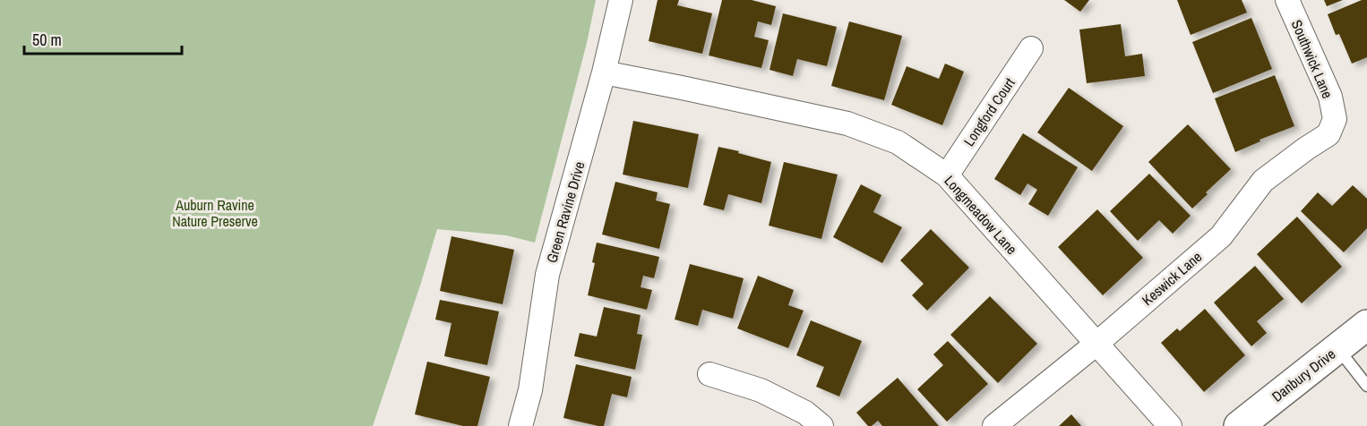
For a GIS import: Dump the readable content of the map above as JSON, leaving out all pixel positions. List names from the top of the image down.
{
  "streets": {
    "street": [
      "Southwick Lane",
      "Longford Court",
      "Green Ravine Drive",
      "Longmeadow Lane",
      "Keswick Lane",
      "Danbury Drive"
    ]
  },
  "crossings": [
    ["Southwick Lane", "Keswick Lane"],
    ["Longford Court", "Longmeadow Lane"],
    ["Green Ravine Drive", "Longmeadow Lane"],
    ["Longmeadow Lane", "Keswick Lane"]
  ],
  "parks": ["Auburn Ravine Nature Preserve"],
  "scale_bar": "50 m"
}
